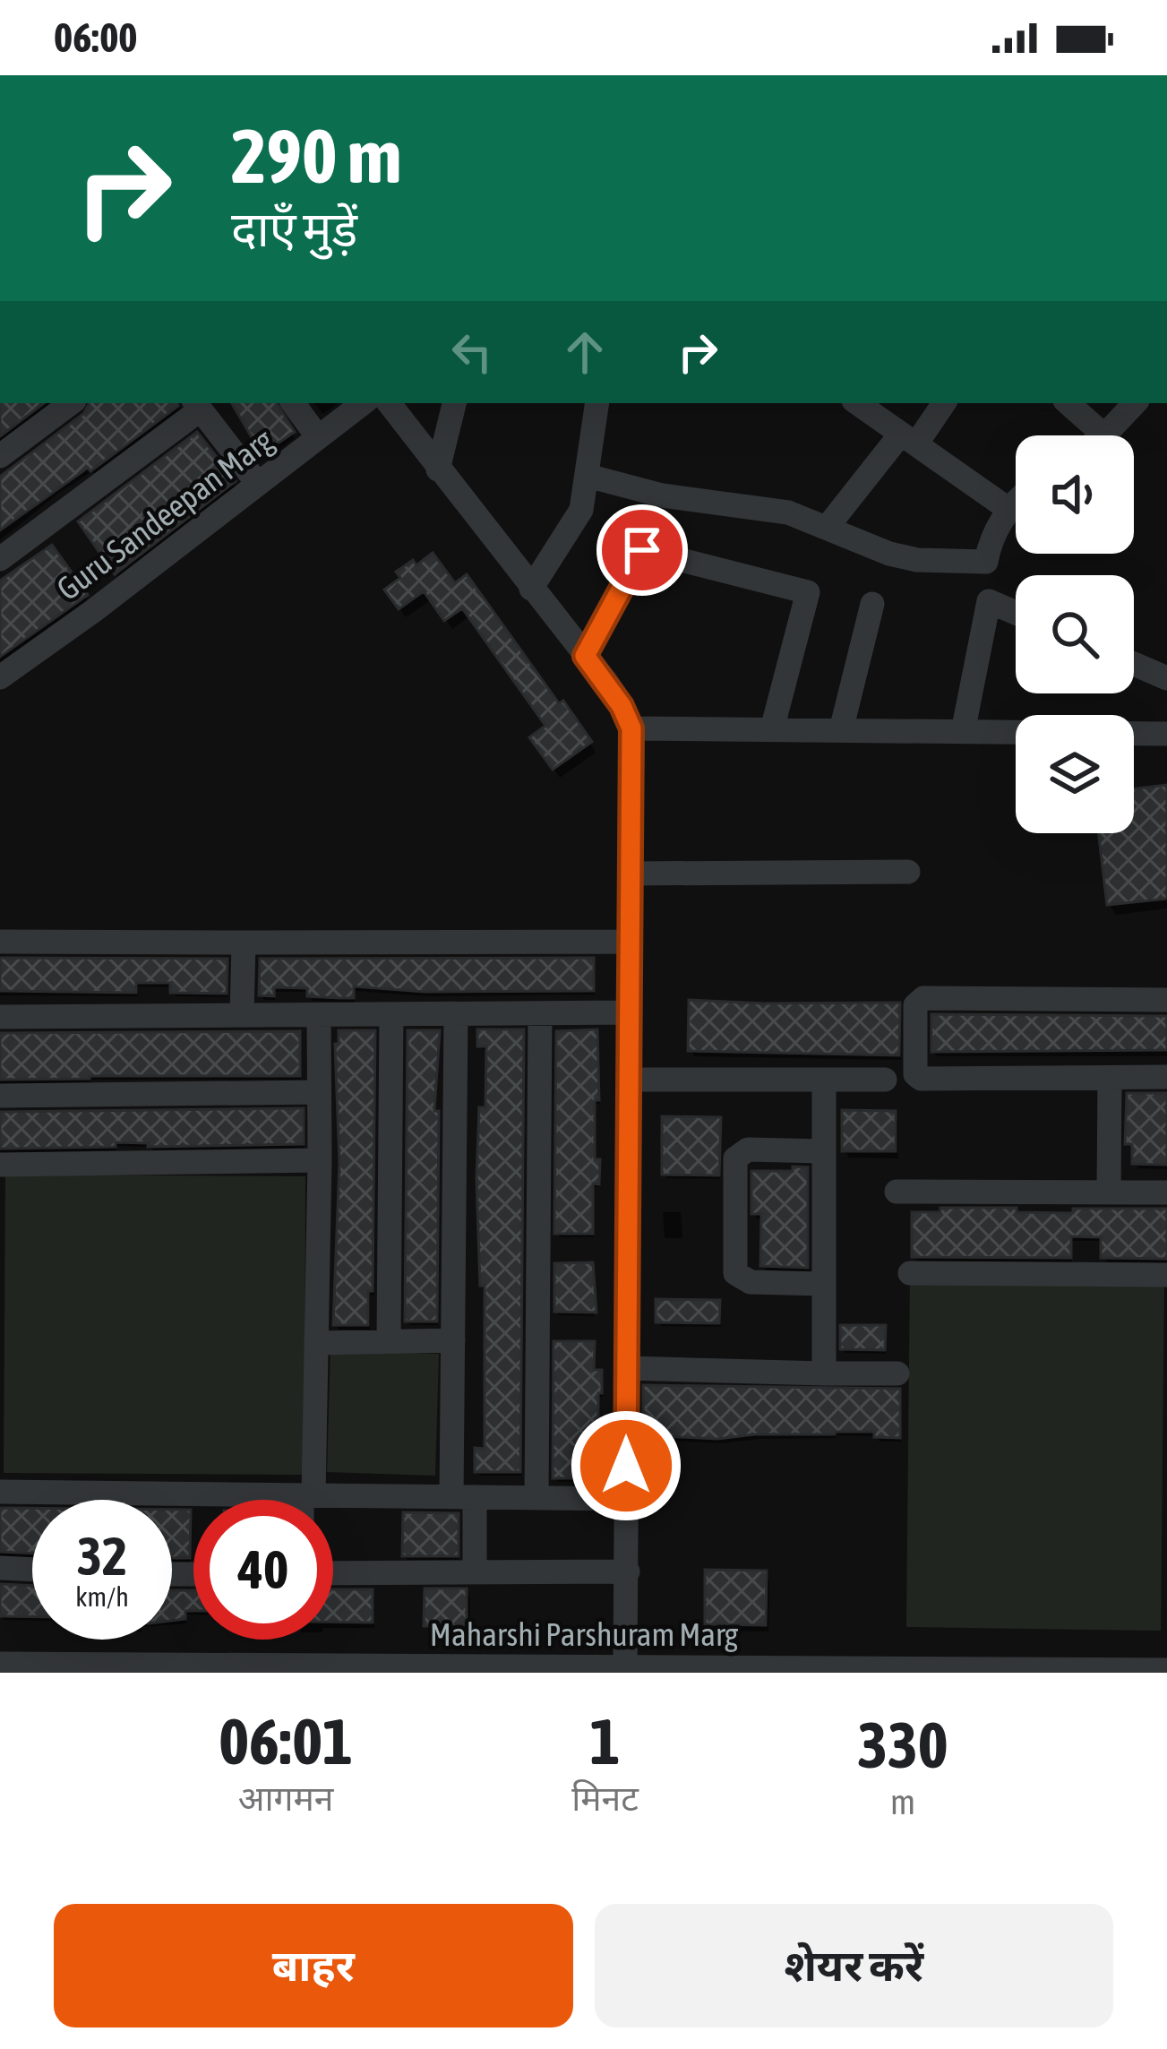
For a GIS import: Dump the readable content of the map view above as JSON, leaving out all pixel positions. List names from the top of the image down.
{
  "streets": {
    "street": ["Guru Sandeepan Marg", "Maharshi Parshuram Marg"]
  },
  "page": {
    "status": "06:00",
    "turn": ["290 m", "दाएँ मुड़ें"],
    "speed": "32 km/h",
    "limit": "40",
    "eta": [
      "06:01",
      "आगमन",
      "1",
      "मिनट",
      "330",
      "m"
    ],
    "buttons": ["बाहर", "शेयर करें"]
  }
}
